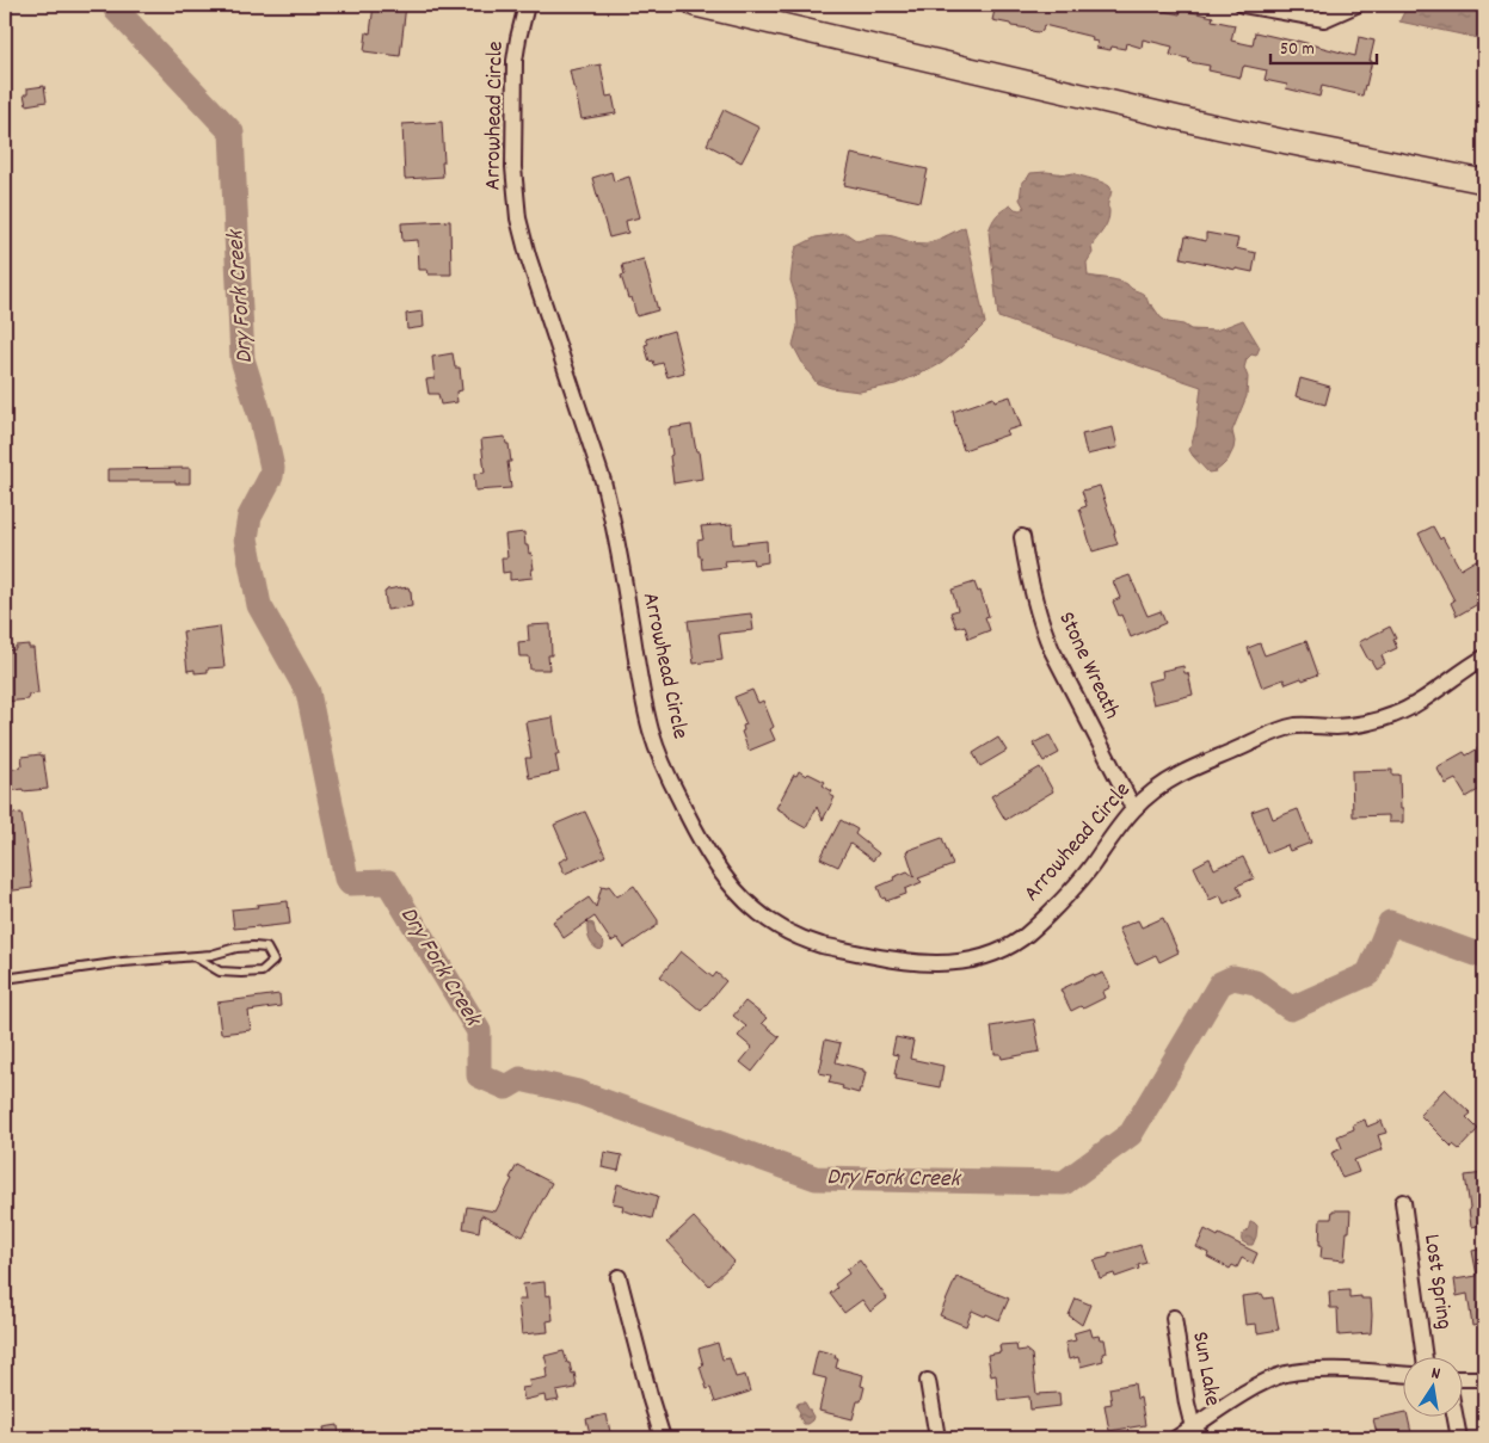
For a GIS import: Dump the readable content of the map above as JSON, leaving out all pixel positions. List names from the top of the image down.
{
  "streets": {
    "street": [
      "Arrowhead Circle",
      "Stone Wreath",
      "Lost Spring",
      "Sun Lake"
    ]
  },
  "crossings": [
    ["Arrowhead Circle", "Stone Wreath"]
  ],
  "water": ["Dry Fork Creek"],
  "scale_bar": "50 m",
  "north": "top"
}
